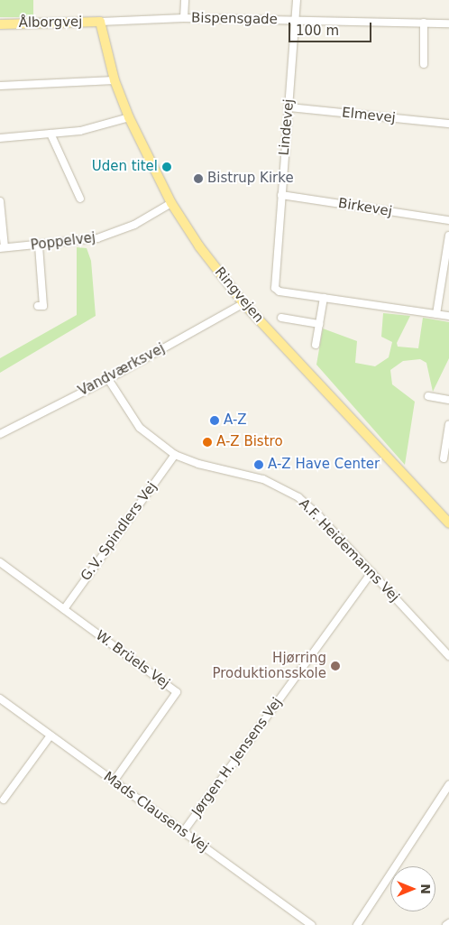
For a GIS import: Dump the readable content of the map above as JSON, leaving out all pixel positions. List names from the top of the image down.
{
  "streets": {
    "main road": ["Ålborgvej", "Ringvejen"],
    "street": [
      "Bispensgade",
      "Elmevej",
      "Lindevej",
      "Birkevej",
      "Poppelvej",
      "Vandværksvej",
      "G.V. Spindlers Vej",
      "A.F. Heidemanns Vej",
      "W. Brüels Vej",
      "Jørgen H. Jensens Vej",
      "Mads Clausens Vej"
    ]
  },
  "crossings": [
    ["Bispensgade", "Ålborgvej"],
    ["Bispensgade", "Lindevej"],
    ["Bispensgade", "Ringvejen"],
    ["Ålborgvej", "Ringvejen"],
    ["Elmevej", "Lindevej"],
    ["Lindevej", "Birkevej"],
    ["Poppelvej", "Ringvejen"],
    ["Ringvejen", "Vandværksvej"],
    ["Vandværksvej", "A.F. Heidemanns Vej"],
    ["G.V. Spindlers Vej", "A.F. Heidemanns Vej"],
    ["G.V. Spindlers Vej", "W. Brüels Vej"],
    ["A.F. Heidemanns Vej", "Jørgen H. Jensens Vej"],
    ["W. Brüels Vej", "Mads Clausens Vej"],
    ["Jørgen H. Jensens Vej", "Mads Clausens Vej"]
  ],
  "places": [
    "Uden titel",
    "Bistrup Kirke",
    "A-Z",
    "A-Z Bistro",
    "A-Z Have Center",
    "Hjørring Produktionsskole"
  ],
  "scale_bar": "100 m",
  "north": "right"
}
